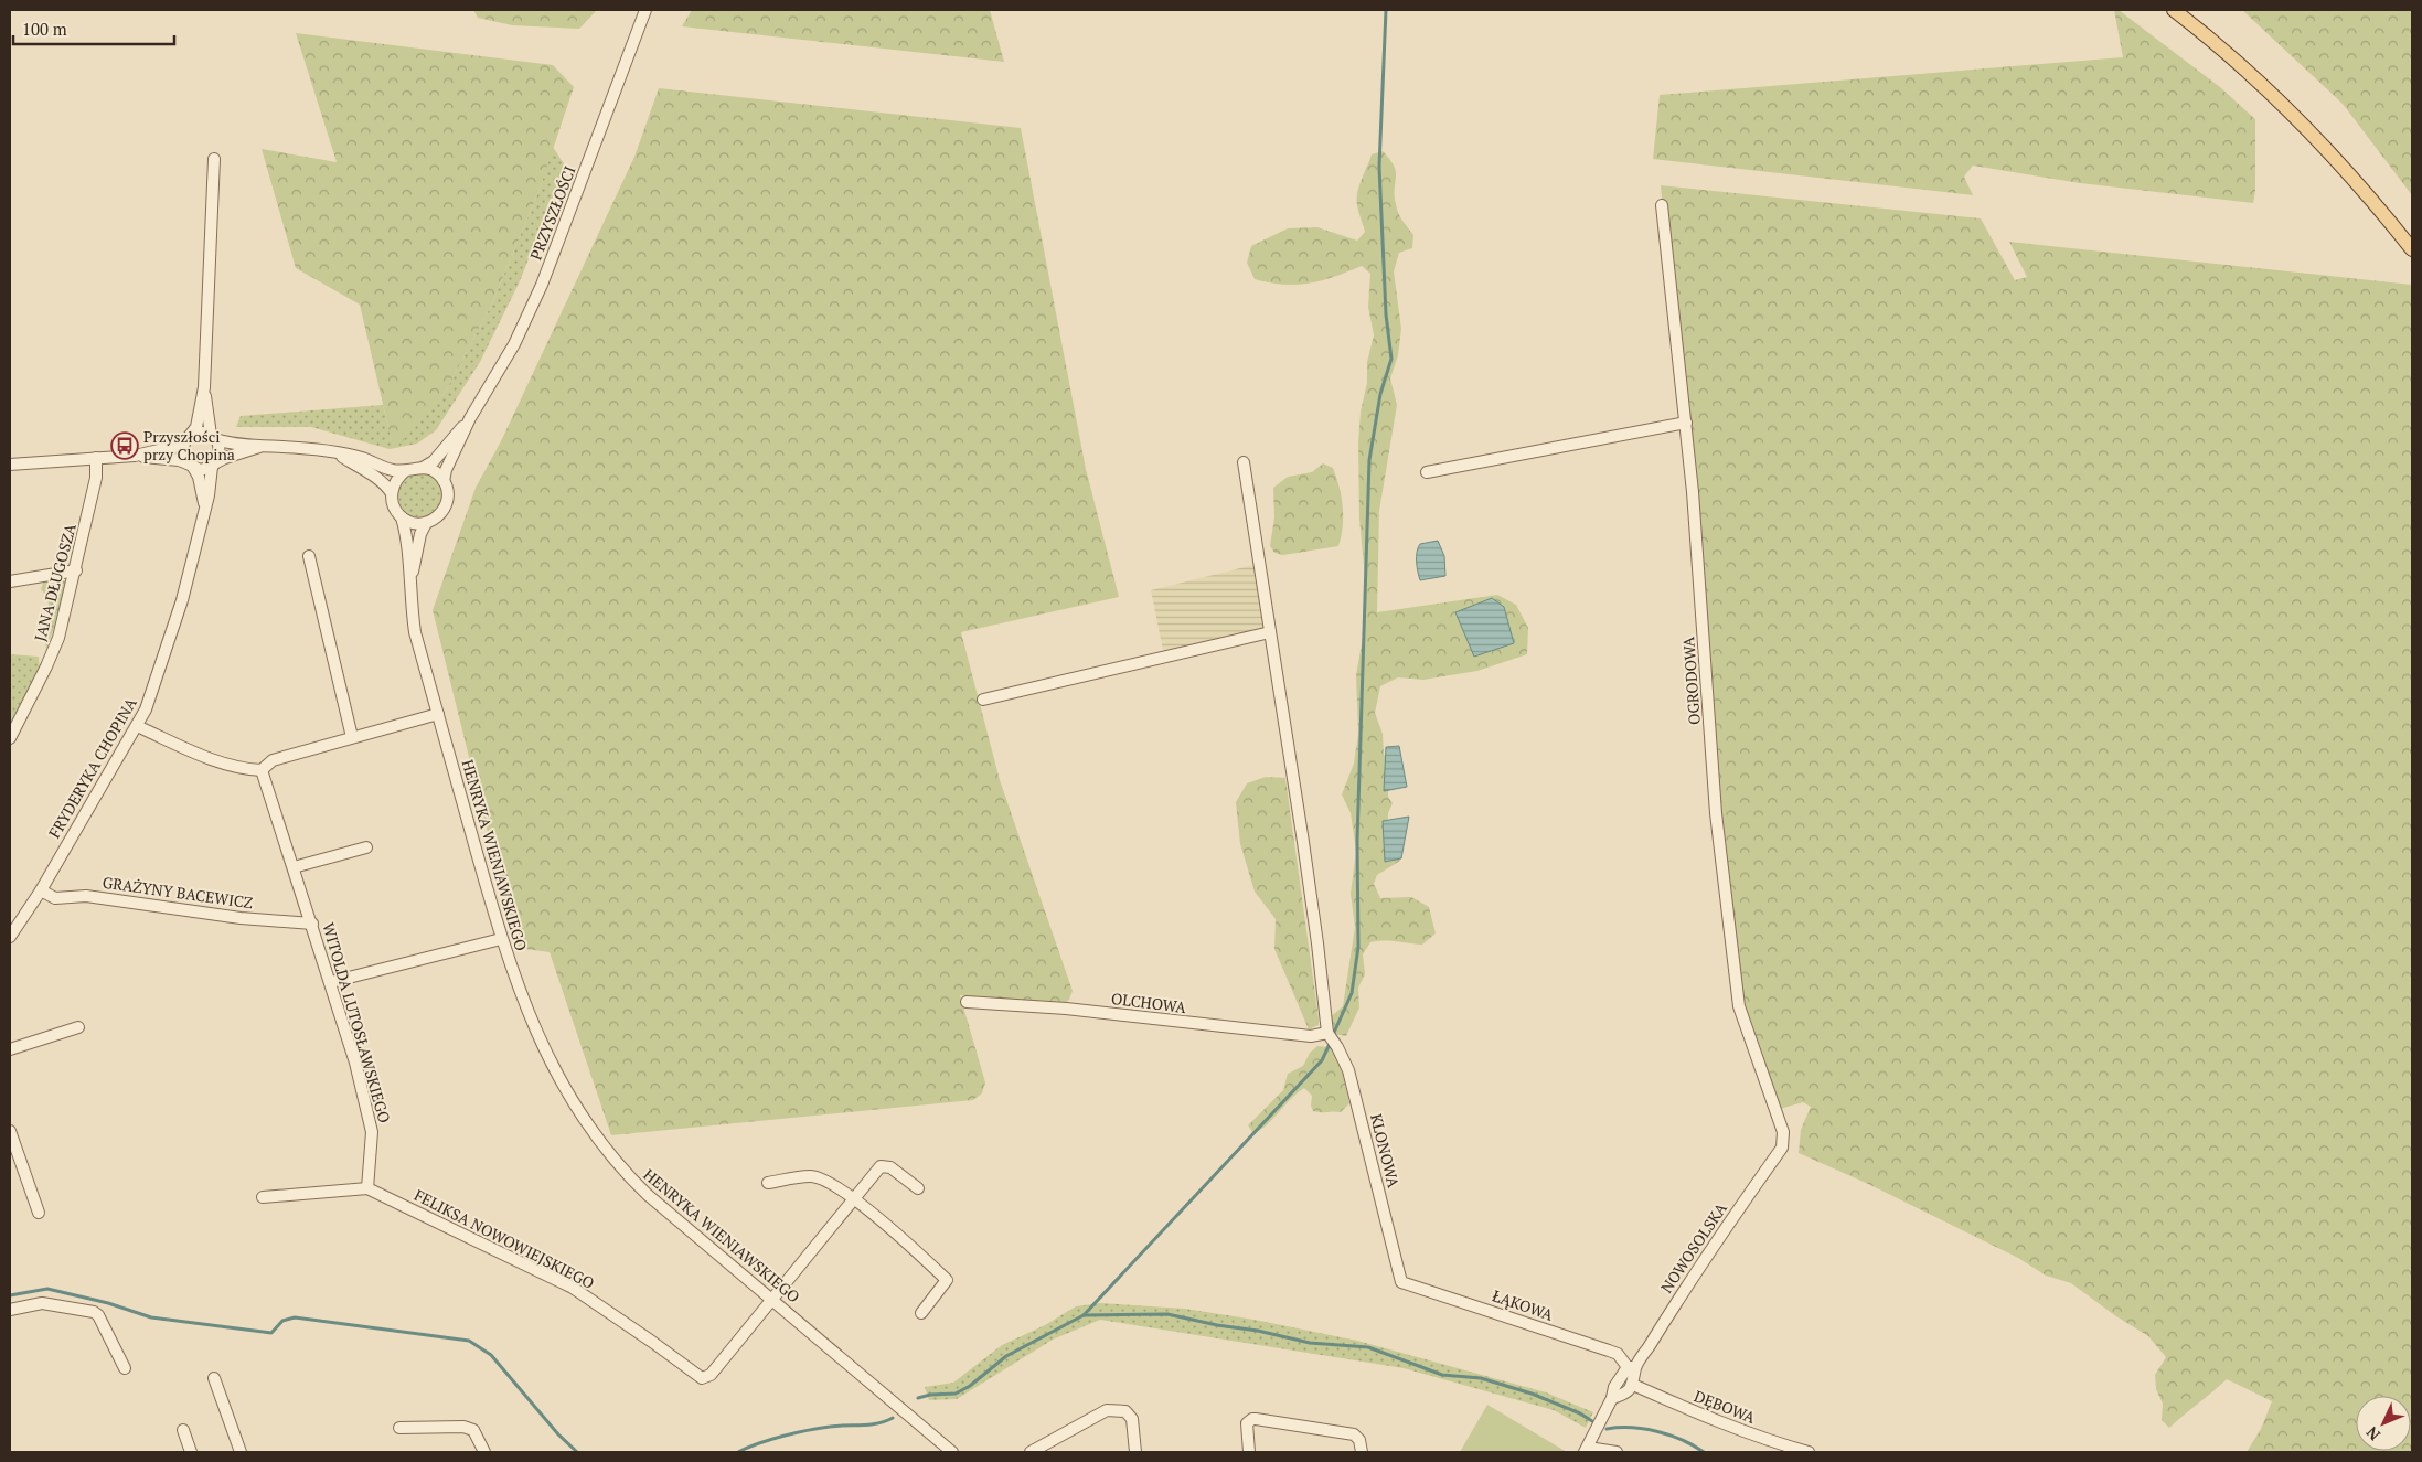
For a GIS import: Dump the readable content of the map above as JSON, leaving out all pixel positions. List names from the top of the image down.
{
  "streets": {
    "street": [
      "PRZYSZŁOŚCI",
      "JANA DŁUGOSZA",
      "OGRODOWA",
      "FRYDERYKA CHOPINA",
      "HENRYKA WIENIAWSKIEGO",
      "GRAŻYNY BACEWICZ",
      "OLCHOWA",
      "WITOLDA LUTOSŁAWSKIEGO",
      "KLONOWA",
      "FELIKSA NOWOWIEJSKIEGO",
      "NOWOSOLSKA",
      "ŁĄKOWA",
      "DĘBOWA"
    ]
  },
  "crossings": [
    ["PRZYSZŁOŚCI", "HENRYKA WIENIAWSKIEGO"],
    ["OGRODOWA", "NOWOSOLSKA"],
    ["FRYDERYKA CHOPINA", "GRAŻYNY BACEWICZ"],
    ["HENRYKA WIENIAWSKIEGO", "FELIKSA NOWOWIEJSKIEGO"],
    ["GRAŻYNY BACEWICZ", "WITOLDA LUTOSŁAWSKIEGO"],
    ["OLCHOWA", "KLONOWA"],
    ["WITOLDA LUTOSŁAWSKIEGO", "FELIKSA NOWOWIEJSKIEGO"],
    ["KLONOWA", "ŁĄKOWA"],
    ["NOWOSOLSKA", "ŁĄKOWA"],
    ["NOWOSOLSKA", "DĘBOWA"]
  ],
  "places": {
    "bus stop": ["Przyszłości przy Chopina"]
  },
  "scale_bar": "100 m",
  "north": "bottom left"
}
